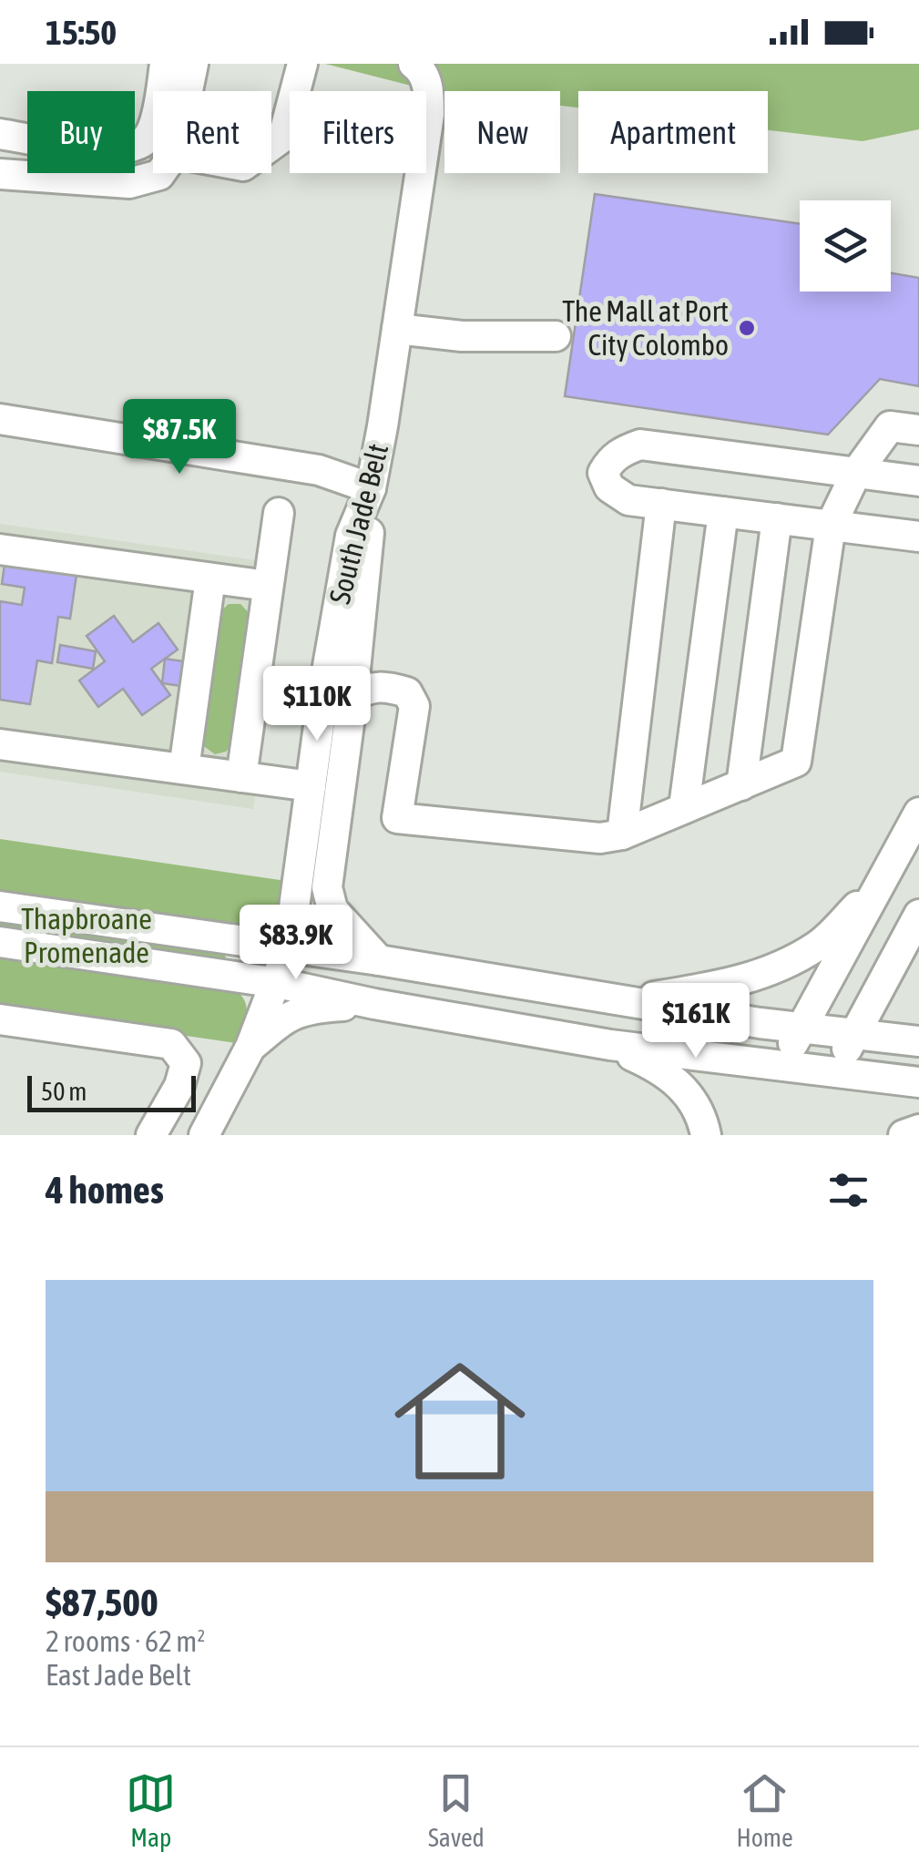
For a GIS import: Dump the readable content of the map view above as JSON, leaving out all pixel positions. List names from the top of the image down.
{
  "streets": {
    "street": ["South Jade Belt"]
  },
  "parks": ["Thapbroane Promenade"],
  "places": ["The Mall at Port City Colombo"],
  "scale_bar": "50 m",
  "page": {
    "status": "15:50",
    "chip": [
      "Buy",
      "Rent",
      "Filters",
      "New",
      "Apartment"
    ],
    "price": [
      "$87.5K",
      "$110K",
      "$83.9K",
      "$161K"
    ],
    "scale": "50 m",
    "heading": "4 homes",
    "list": [
      {
        "name": "$87,500",
        "note": "2 rooms · 62 m² · East Jade Belt"
      }
    ],
    "tabs": ["Map", "Saved", "Home"]
  }
}
